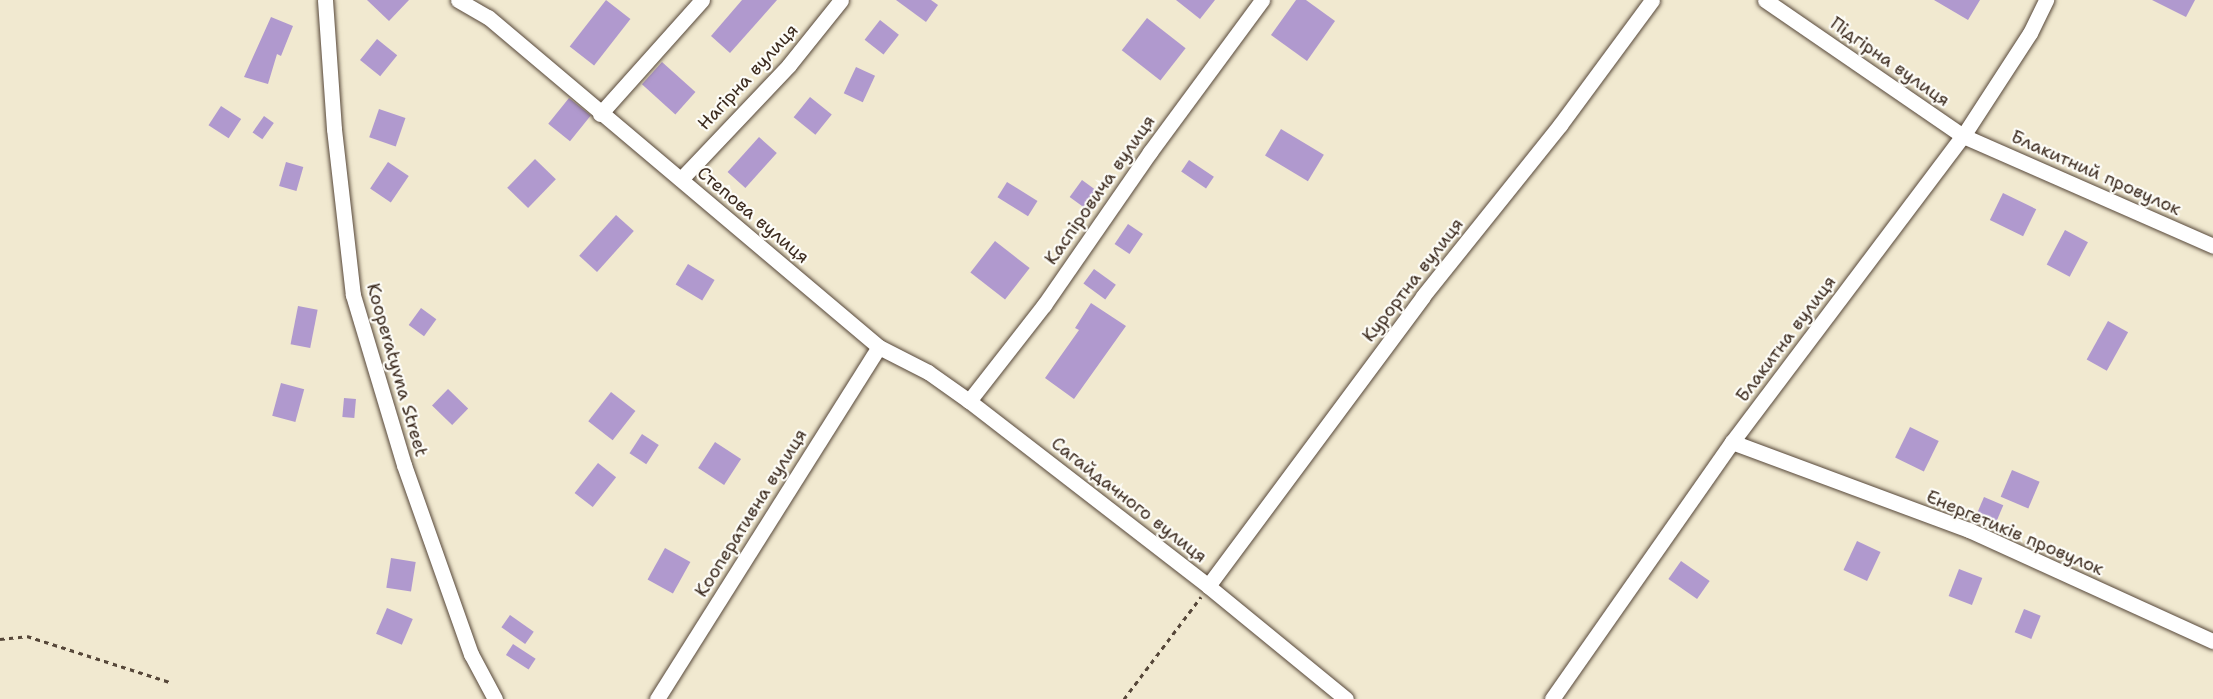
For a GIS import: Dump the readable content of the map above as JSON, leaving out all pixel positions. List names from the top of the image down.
{
  "streets": {
    "street": [
      "Підгірна вулиця",
      "Нагірна вулиця",
      "Блакитний провулок",
      "Каспіровича вулиця",
      "Степова вулиця",
      "Курортна вулиця",
      "Блакитна вулиця",
      "Kooperatyvna Street",
      "Сагайдачного вулиця",
      "Кооперативна вулиця",
      "Енергетиків провулок"
    ]
  },
  "crossings": [
    ["Підгірна вулиця", "Блакитний провулок"],
    ["Підгірна вулиця", "Блакитна вулиця"],
    ["Нагірна вулиця", "Степова вулиця"],
    ["Блакитний провулок", "Блакитна вулиця"],
    ["Каспіровича вулиця", "Сагайдачного вулиця"],
    ["Степова вулиця", "Сагайдачного вулиця"],
    ["Степова вулиця", "Кооперативна вулиця"],
    ["Курортна вулиця", "Сагайдачного вулиця"],
    ["Блакитна вулиця", "Енергетиків провулок"],
    ["Сагайдачного вулиця", "Кооперативна вулиця"]
  ]
}
